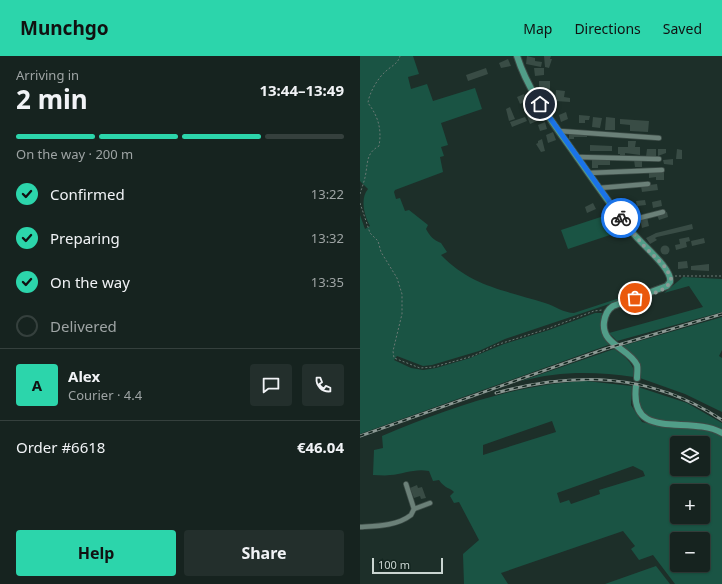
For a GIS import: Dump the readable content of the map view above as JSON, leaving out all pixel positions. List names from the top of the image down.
{
  "scale_bar": "100 m",
  "page": {
    "header": "Munchgo",
    "nav": ["Map", "Directions", "Saved"],
    "heading": ["2 min", "Arriving in", "13:44–13:49"],
    "panel": [
      "Alex",
      "Courier · 4.4",
      "Order #6618",
      "€46.04"
    ],
    "bar": "On the way · 200 m",
    "list": [
      ["Confirmed", "13:22"],
      ["Preparing", "13:32"],
      ["On the way", "13:35"],
      "Delivered"
    ],
    "round": "A",
    "map_buttons": ["+", "−"],
    "buttons": ["Help", "Share"],
    "scale": "100 m"
  }
}
